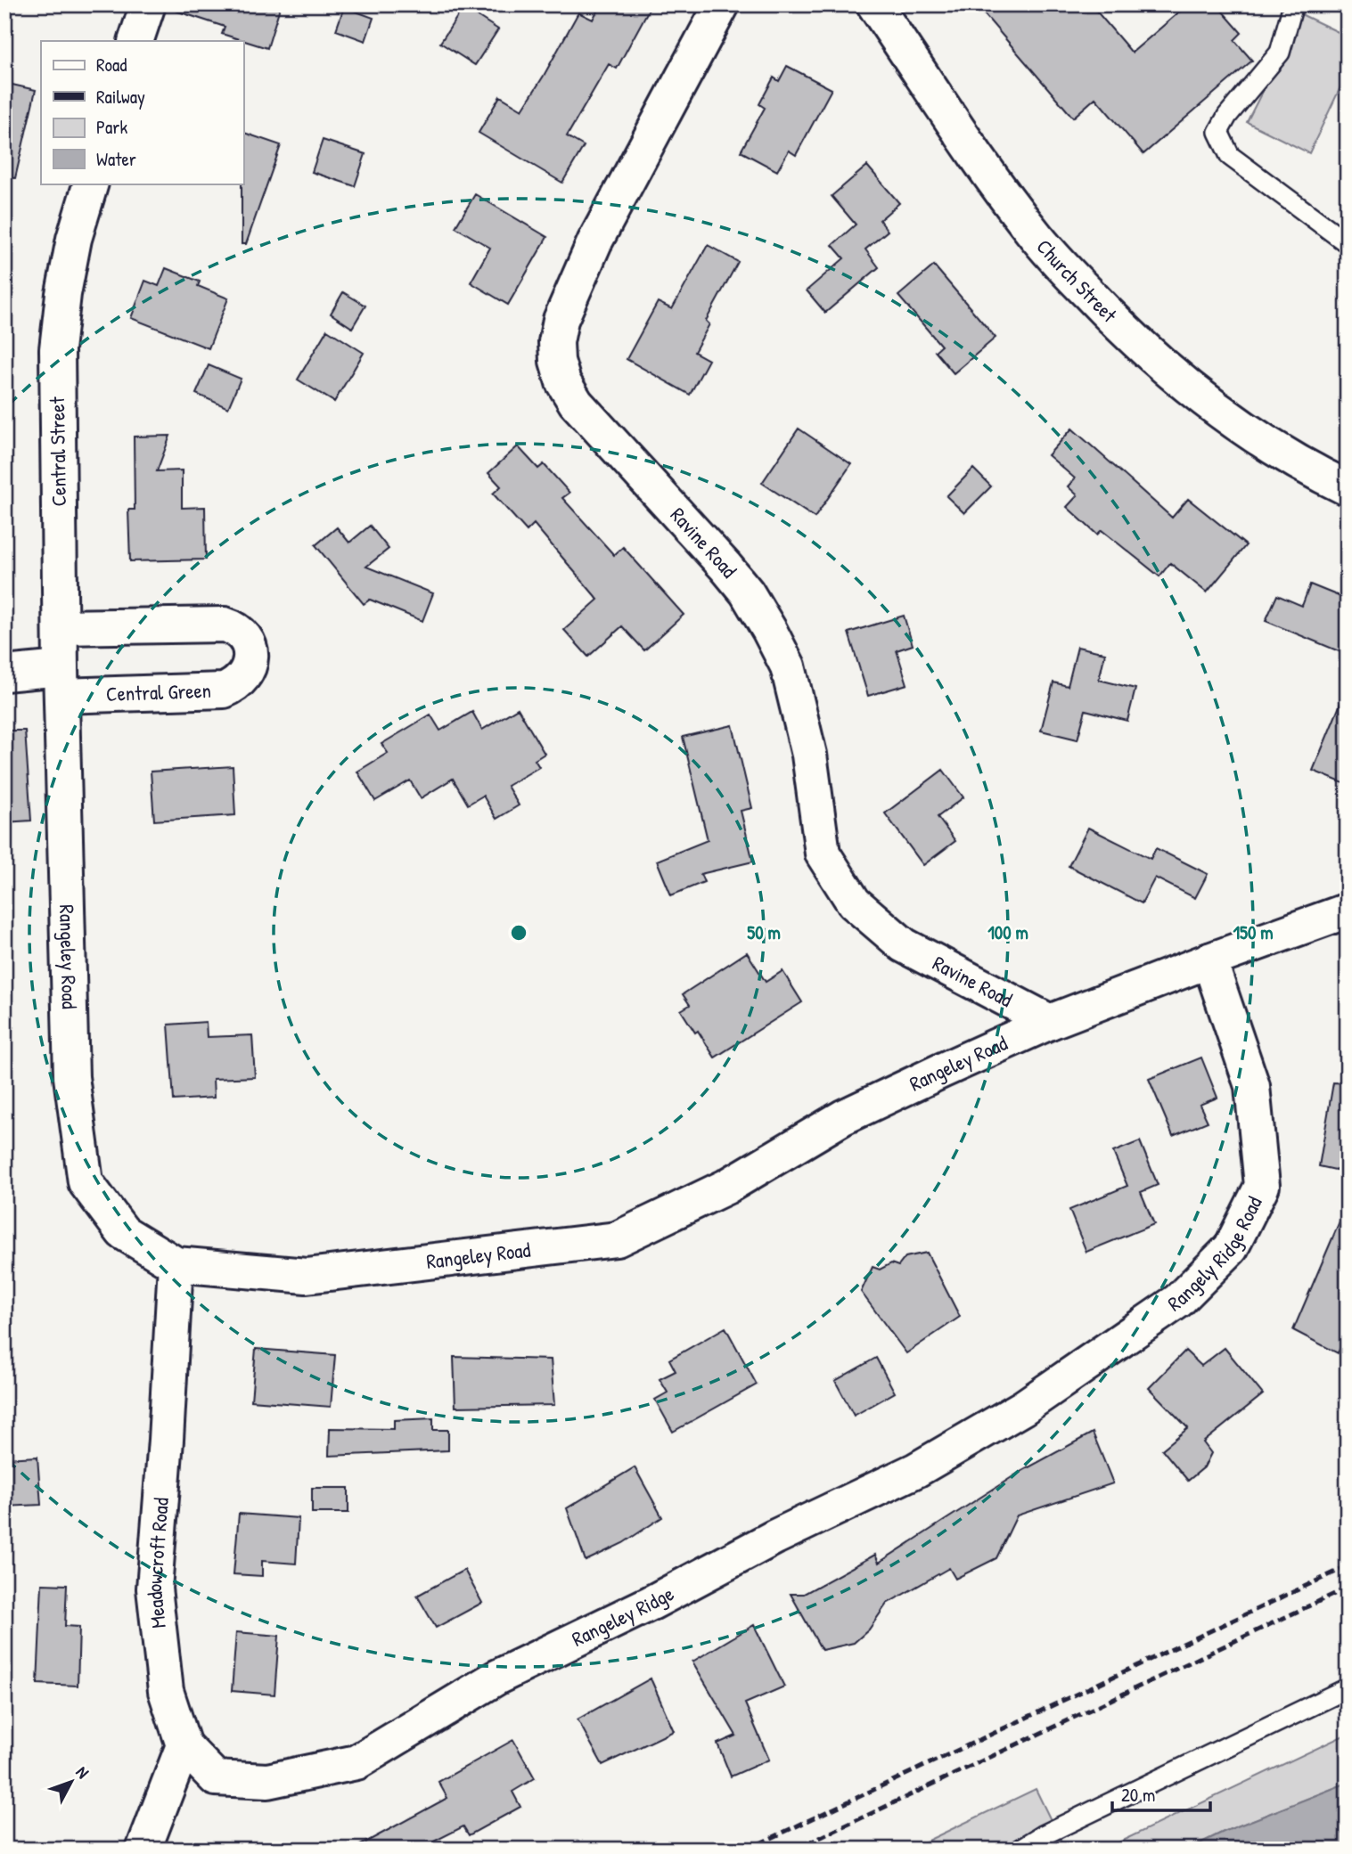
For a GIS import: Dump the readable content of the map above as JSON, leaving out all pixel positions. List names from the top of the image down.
{
  "streets": {
    "street": [
      "Church Street",
      "Central Street",
      "Ravine Road",
      "Central Green",
      "Rangeley Road",
      "Rangely Ridge Road",
      "Meadowcroft Road",
      "Rangeley Ridge"
    ]
  },
  "crossings": [
    ["Central Street", "Central Green"],
    ["Central Street", "Rangeley Road"],
    ["Ravine Road", "Rangeley Road"],
    ["Central Green", "Rangeley Road"],
    ["Rangeley Road", "Rangely Ridge Road"],
    ["Rangeley Road", "Meadowcroft Road"],
    ["Rangely Ridge Road", "Rangeley Ridge"],
    ["Meadowcroft Road", "Rangeley Ridge"]
  ],
  "legend": [
    "Road",
    "Railway",
    "Park",
    "Water"
  ],
  "scale_bar": "20 m",
  "north": "top right",
  "rings": ["50 m", "100 m", "150 m"]
}
